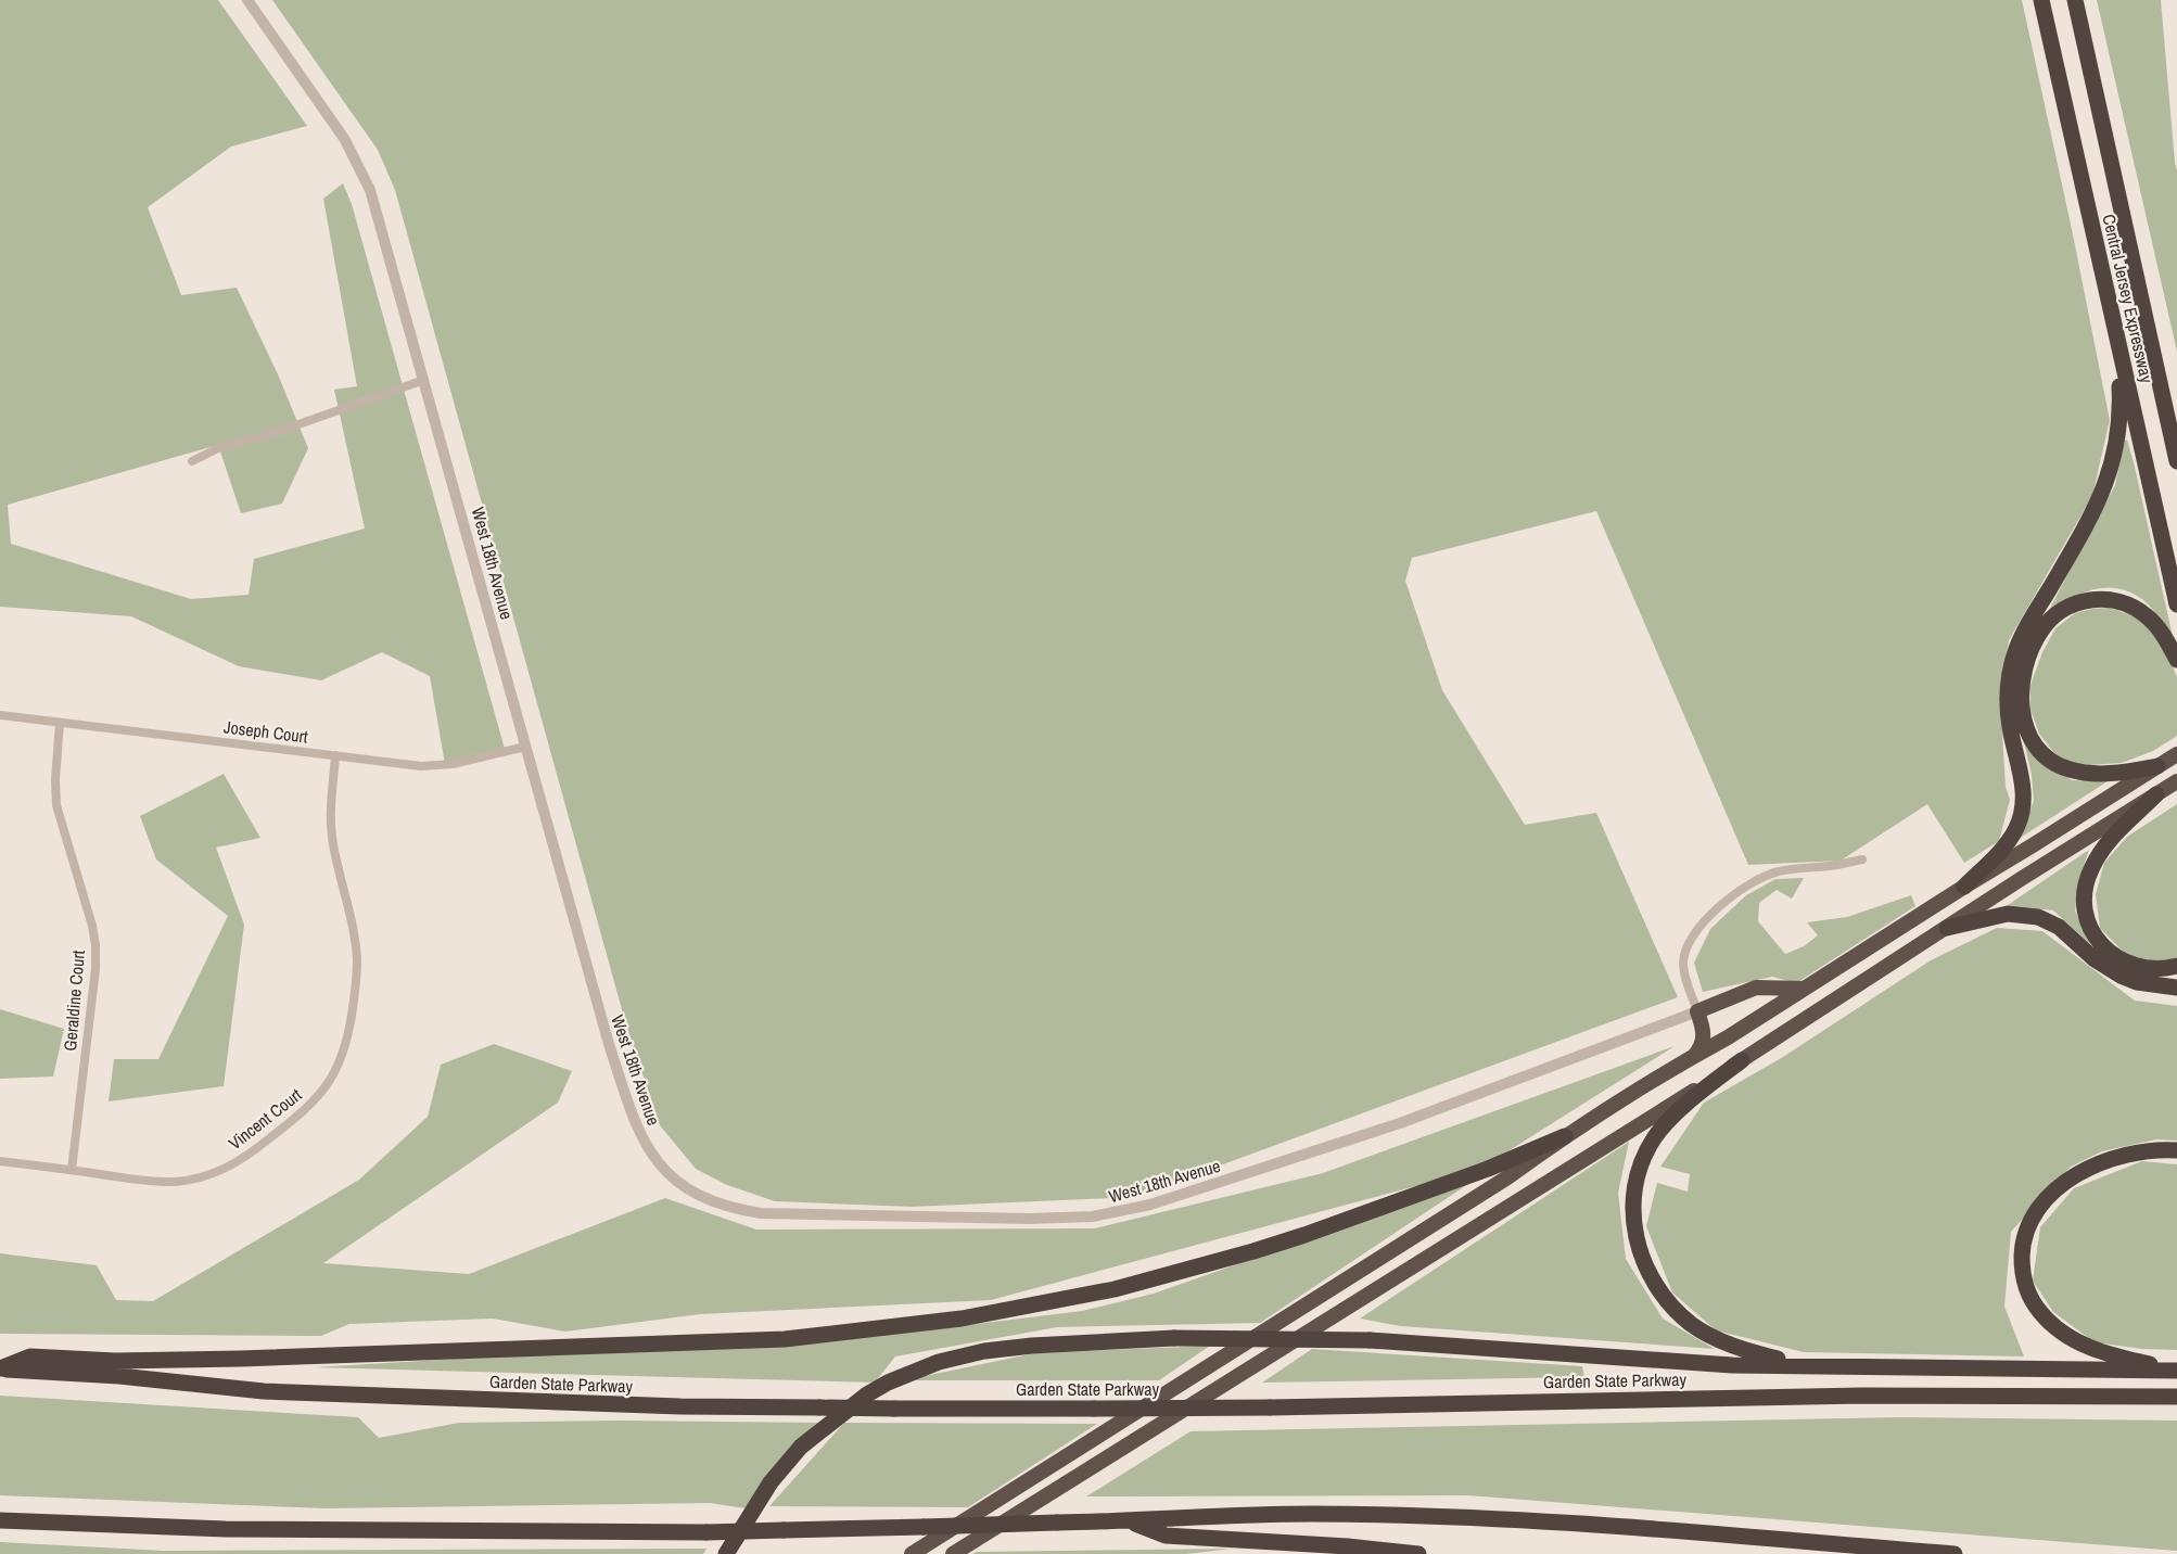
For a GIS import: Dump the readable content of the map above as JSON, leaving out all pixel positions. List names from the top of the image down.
{
  "streets": {
    "highway": ["Central Jersey Expressway", "Garden State Parkway"],
    "street": [
      "West 18th Avenue",
      "Joseph Court",
      "Geraldine Court",
      "Vincent Court"
    ]
  },
  "crossings": [
    ["West 18th Avenue", "Joseph Court"],
    ["Joseph Court", "Geraldine Court"],
    ["Joseph Court", "Vincent Court"],
    ["Geraldine Court", "Vincent Court"]
  ]
}
